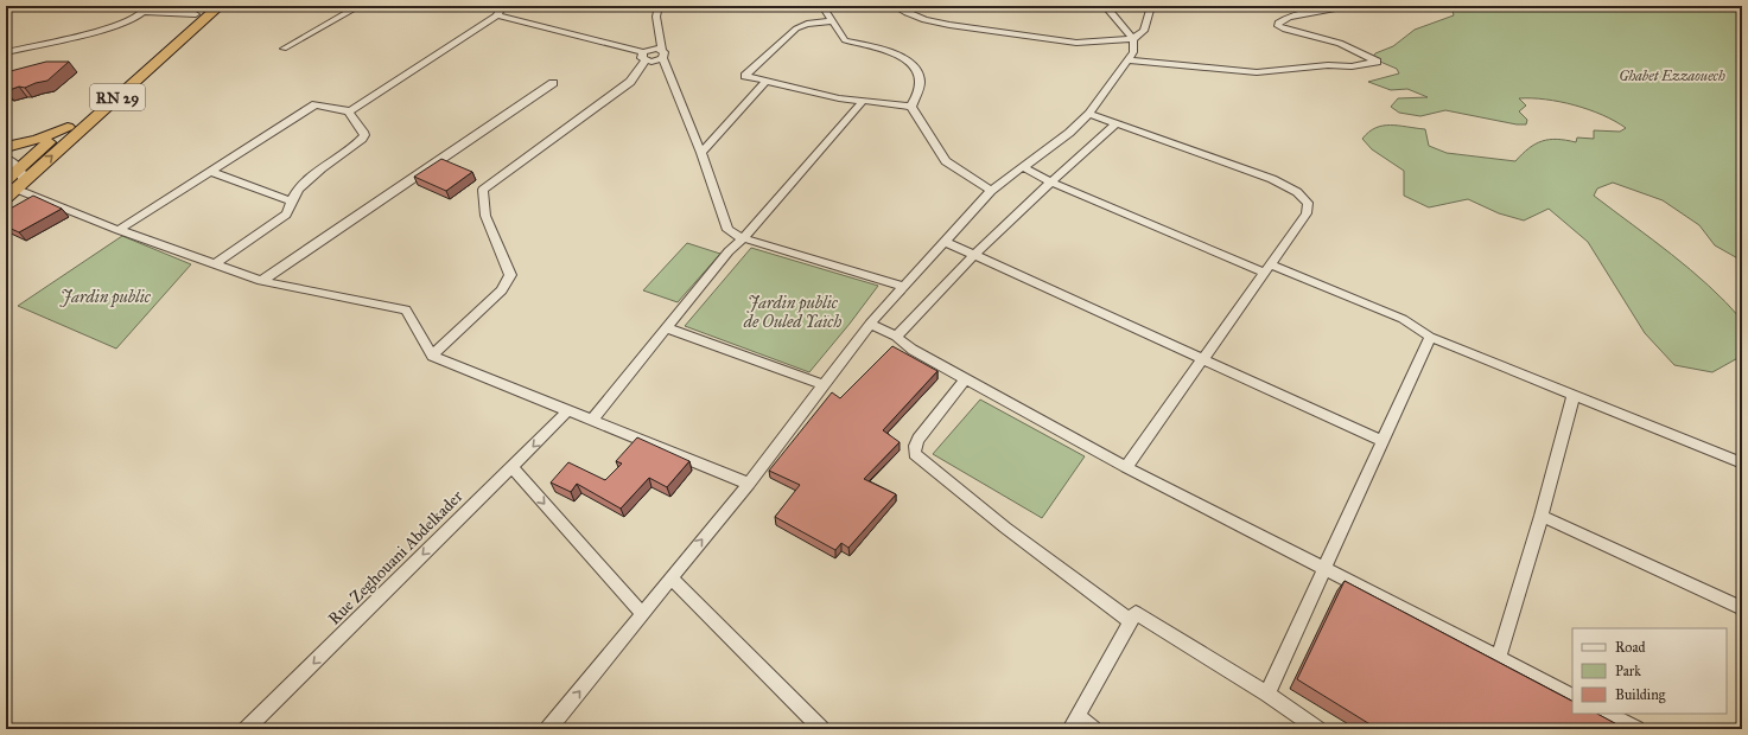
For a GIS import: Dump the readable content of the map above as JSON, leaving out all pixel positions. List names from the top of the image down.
{
  "streets": {
    "highway": ["RN 29"],
    "street": ["Rue Zeghouani Abdelkader"]
  },
  "one_way": ["Rue Zeghouani Abdelkader"],
  "parks": ["Ghabet Ezzaouech", "Jardin public", "Jardin public de Ouled Yaïch"],
  "legend": ["Road", "Park", "Building"]
}
